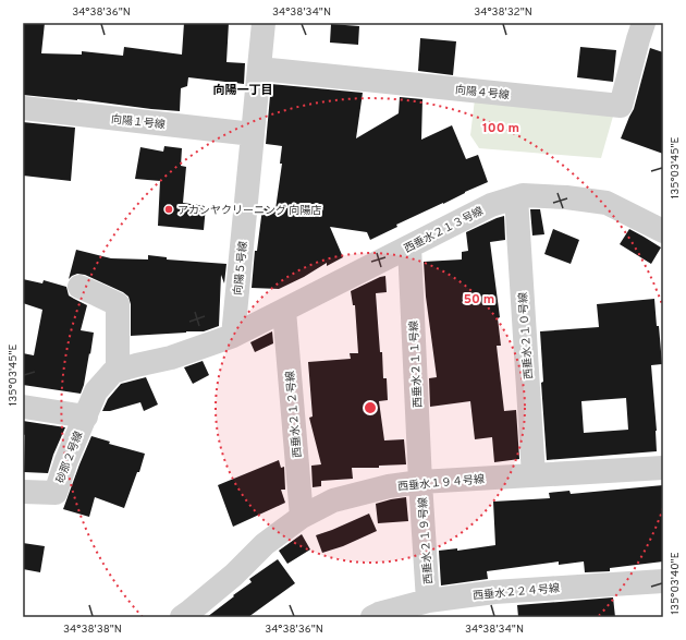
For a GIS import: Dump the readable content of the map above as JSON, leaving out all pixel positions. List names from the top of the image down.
{
  "streets": {
    "street": [
      "向陽４号線",
      "向陽１号線",
      "西垂水２１３号線",
      "向陽５号線",
      "西垂水２１０号線",
      "西垂水２１１号線",
      "西垂水２１２号線",
      "砂那２号線",
      "西垂水１９４号線",
      "西垂水２１９号線",
      "西垂水２２４号線"
    ]
  },
  "crossings": [
    ["向陽４号線", "向陽５号線"],
    ["向陽１号線", "向陽５号線"],
    ["西垂水２１３号線", "向陽５号線"],
    ["西垂水２１３号線", "西垂水２１０号線"],
    ["西垂水２１３号線", "西垂水２１１号線"],
    ["西垂水２１３号線", "西垂水２１２号線"],
    ["西垂水２１０号線", "西垂水１９４号線"],
    ["西垂水２１１号線", "西垂水１９４号線"],
    ["西垂水２１１号線", "西垂水２１９号線"],
    ["西垂水２１２号線", "西垂水１９４号線"],
    ["西垂水１９４号線", "西垂水２１９号線"],
    ["西垂水２１９号線", "西垂水２２４号線"]
  ],
  "districts": ["向陽一丁目"],
  "places": ["アカシヤクリーニング 向陽店"],
  "coordinates": [
    "34°38'36\"N",
    "34°38'34\"N",
    "34°38'32\"N",
    "135°03'45\"E",
    "135°03'40\"E",
    "34°38'38\"N"
  ],
  "rings": ["100 m", "50 m"]
}
